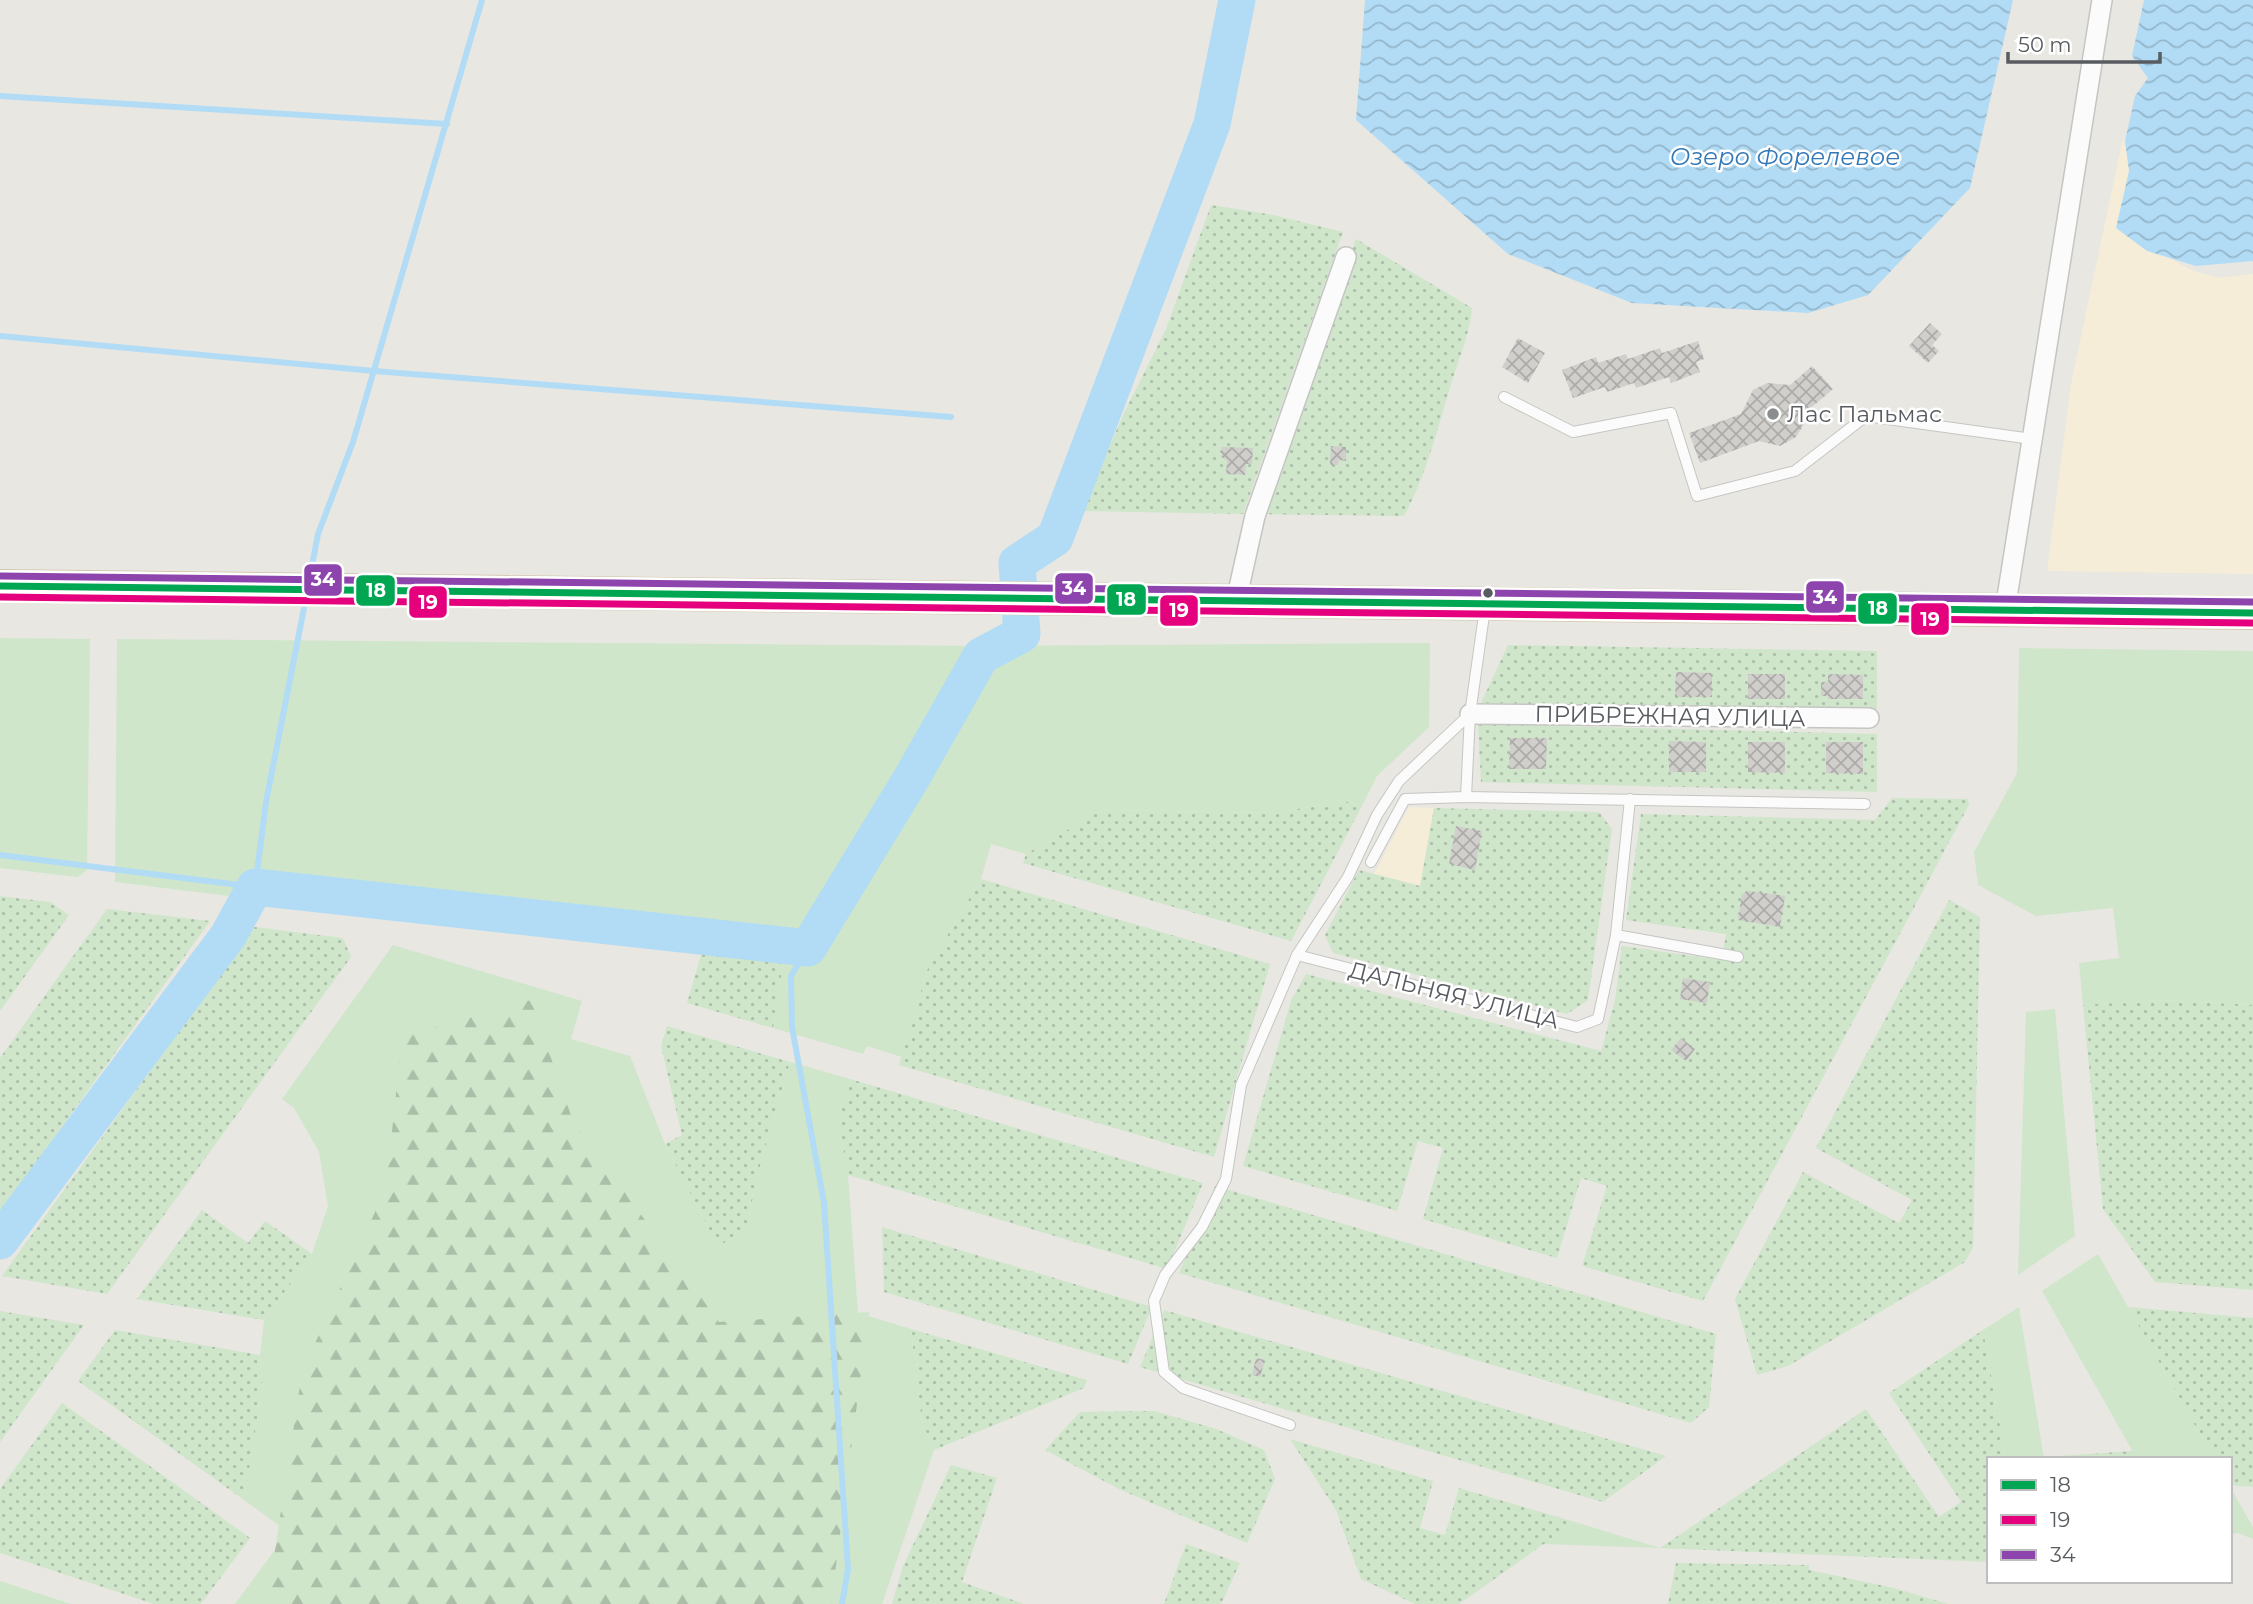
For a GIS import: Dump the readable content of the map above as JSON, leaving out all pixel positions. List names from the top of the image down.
{
  "streets": {
    "street": ["ПРИБРЕЖНАЯ УЛИЦА"],
    "lane": ["ДАЛЬНЯЯ УЛИЦА"]
  },
  "water": ["Озеро Форелевое"],
  "places": ["Лас Пальмас"],
  "lines": ["transit line 34", "transit line 18", "transit line 19"],
  "legend": ["18", "19", "34"],
  "scale_bar": "50 m"
}
